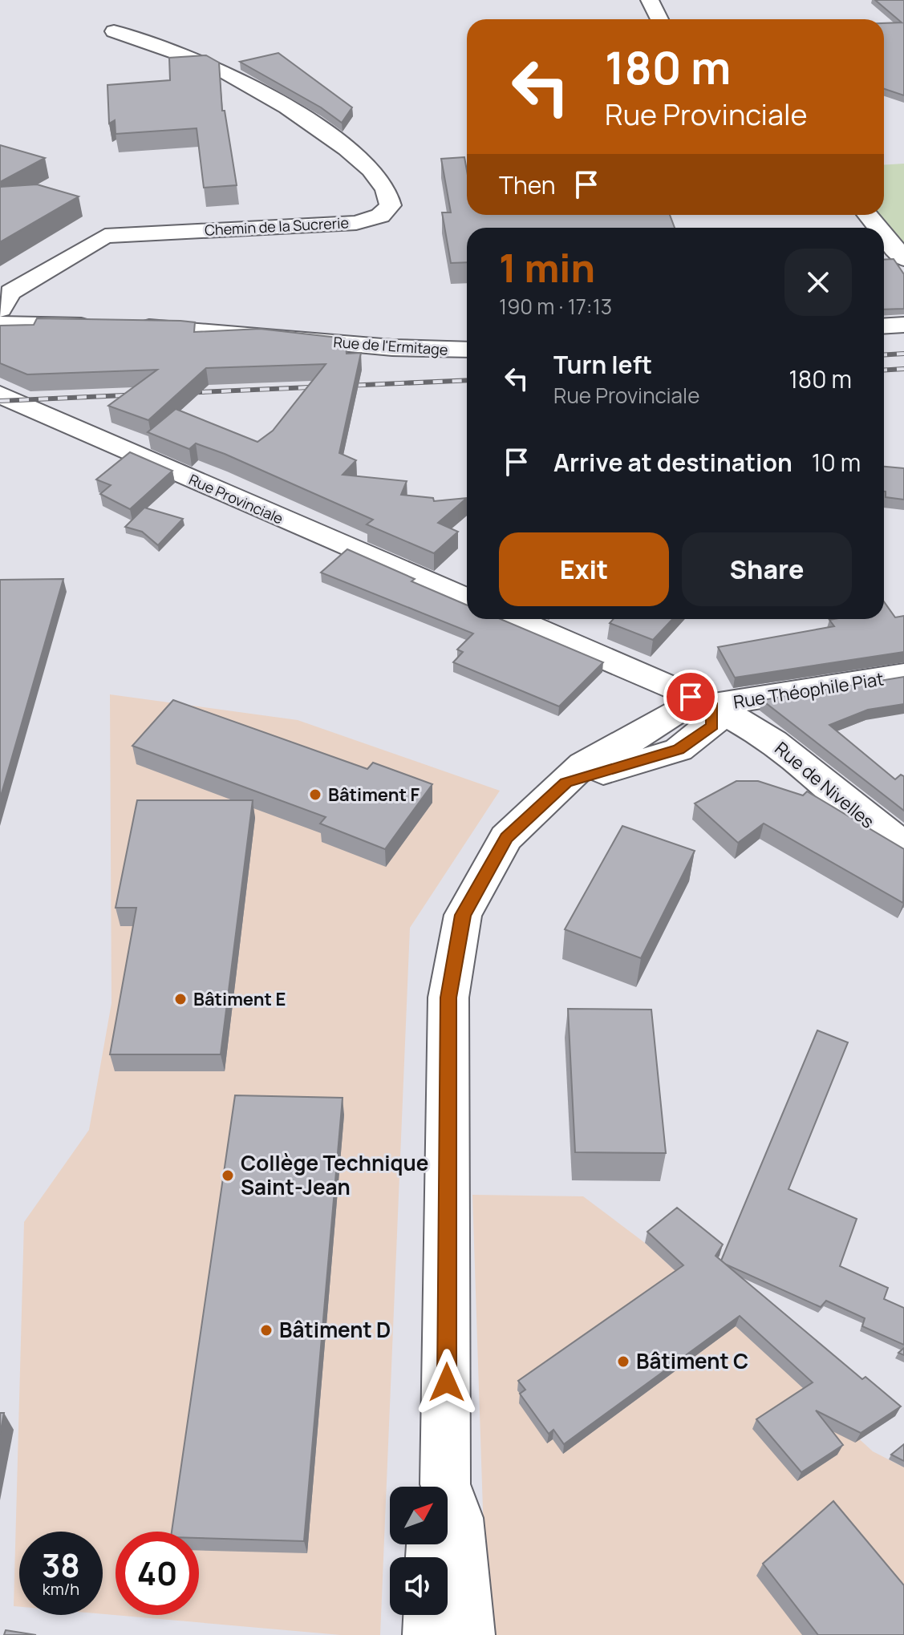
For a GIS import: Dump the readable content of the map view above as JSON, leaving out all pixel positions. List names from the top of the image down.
{
  "streets": {
    "street": [
      "Chemin de la Sucrerie",
      "Rue de l'Ermitage",
      "Rue Provinciale",
      "Rue Théophile Piat",
      "Rue de Nivelles"
    ]
  },
  "crossings": [
    ["Rue Théophile Piat", "Rue de Nivelles"]
  ],
  "places": [
    "Bâtiment F",
    "Bâtiment E",
    "Collège Technique Saint-Jean",
    "Bâtiment D",
    "Bâtiment C"
  ],
  "north": "top right",
  "page": {
    "turn": ["180 m", "Rue Provinciale"],
    "then": "Then",
    "heading": ["1 min", "190 m · 17:13"],
    "list": [
      {
        "name": "Turn left",
        "note": "Rue Provinciale",
        "value": "180 m"
      },
      {
        "name": "Arrive at destination",
        "value": "10 m"
      }
    ],
    "buttons": ["Exit", "Share"],
    "speed": "38 km/h",
    "limit": "40"
  }
}
